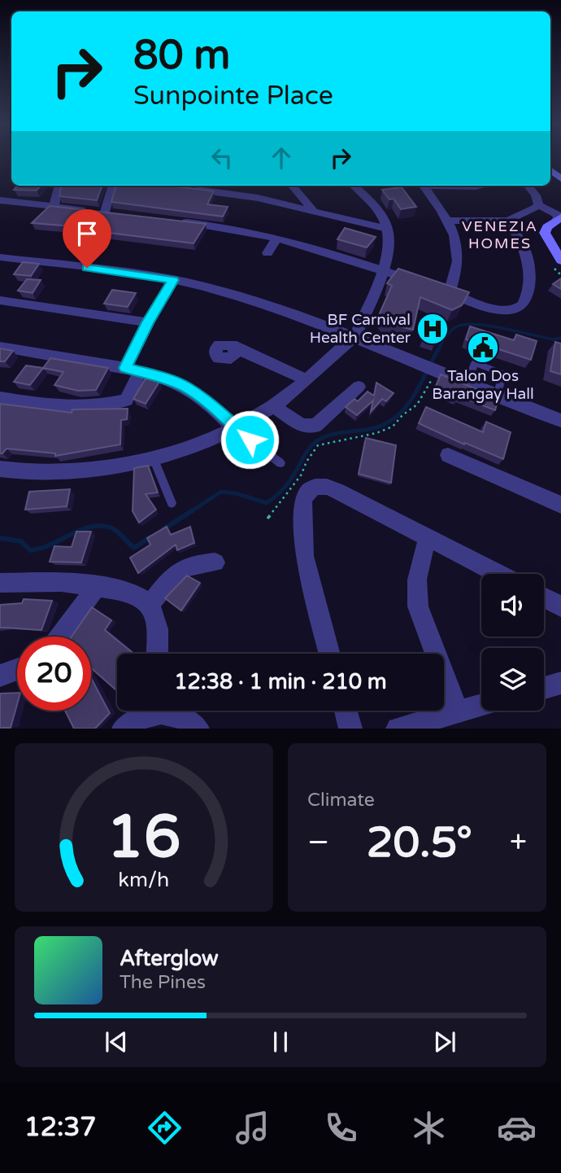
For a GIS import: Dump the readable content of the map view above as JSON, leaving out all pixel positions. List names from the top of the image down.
{
  "districts": ["VENEZIA HOMES"],
  "places": {
    "hospital": ["BF Carnival Health Center"],
    "public building": ["Talon Dos Barangay Hall"]
  },
  "page": {
    "turn": ["80 m", "Sunpointe Place"],
    "limit": "20",
    "trip": "12:38 · 1 min · 210 m",
    "tile": "Climate",
    "heat": ["−", "20.5°", "+"],
    "song": ["Afterglow", "The Pines"],
    "tabs": "12:37",
    "gauge": ["16", "km/h"]
  }
}
